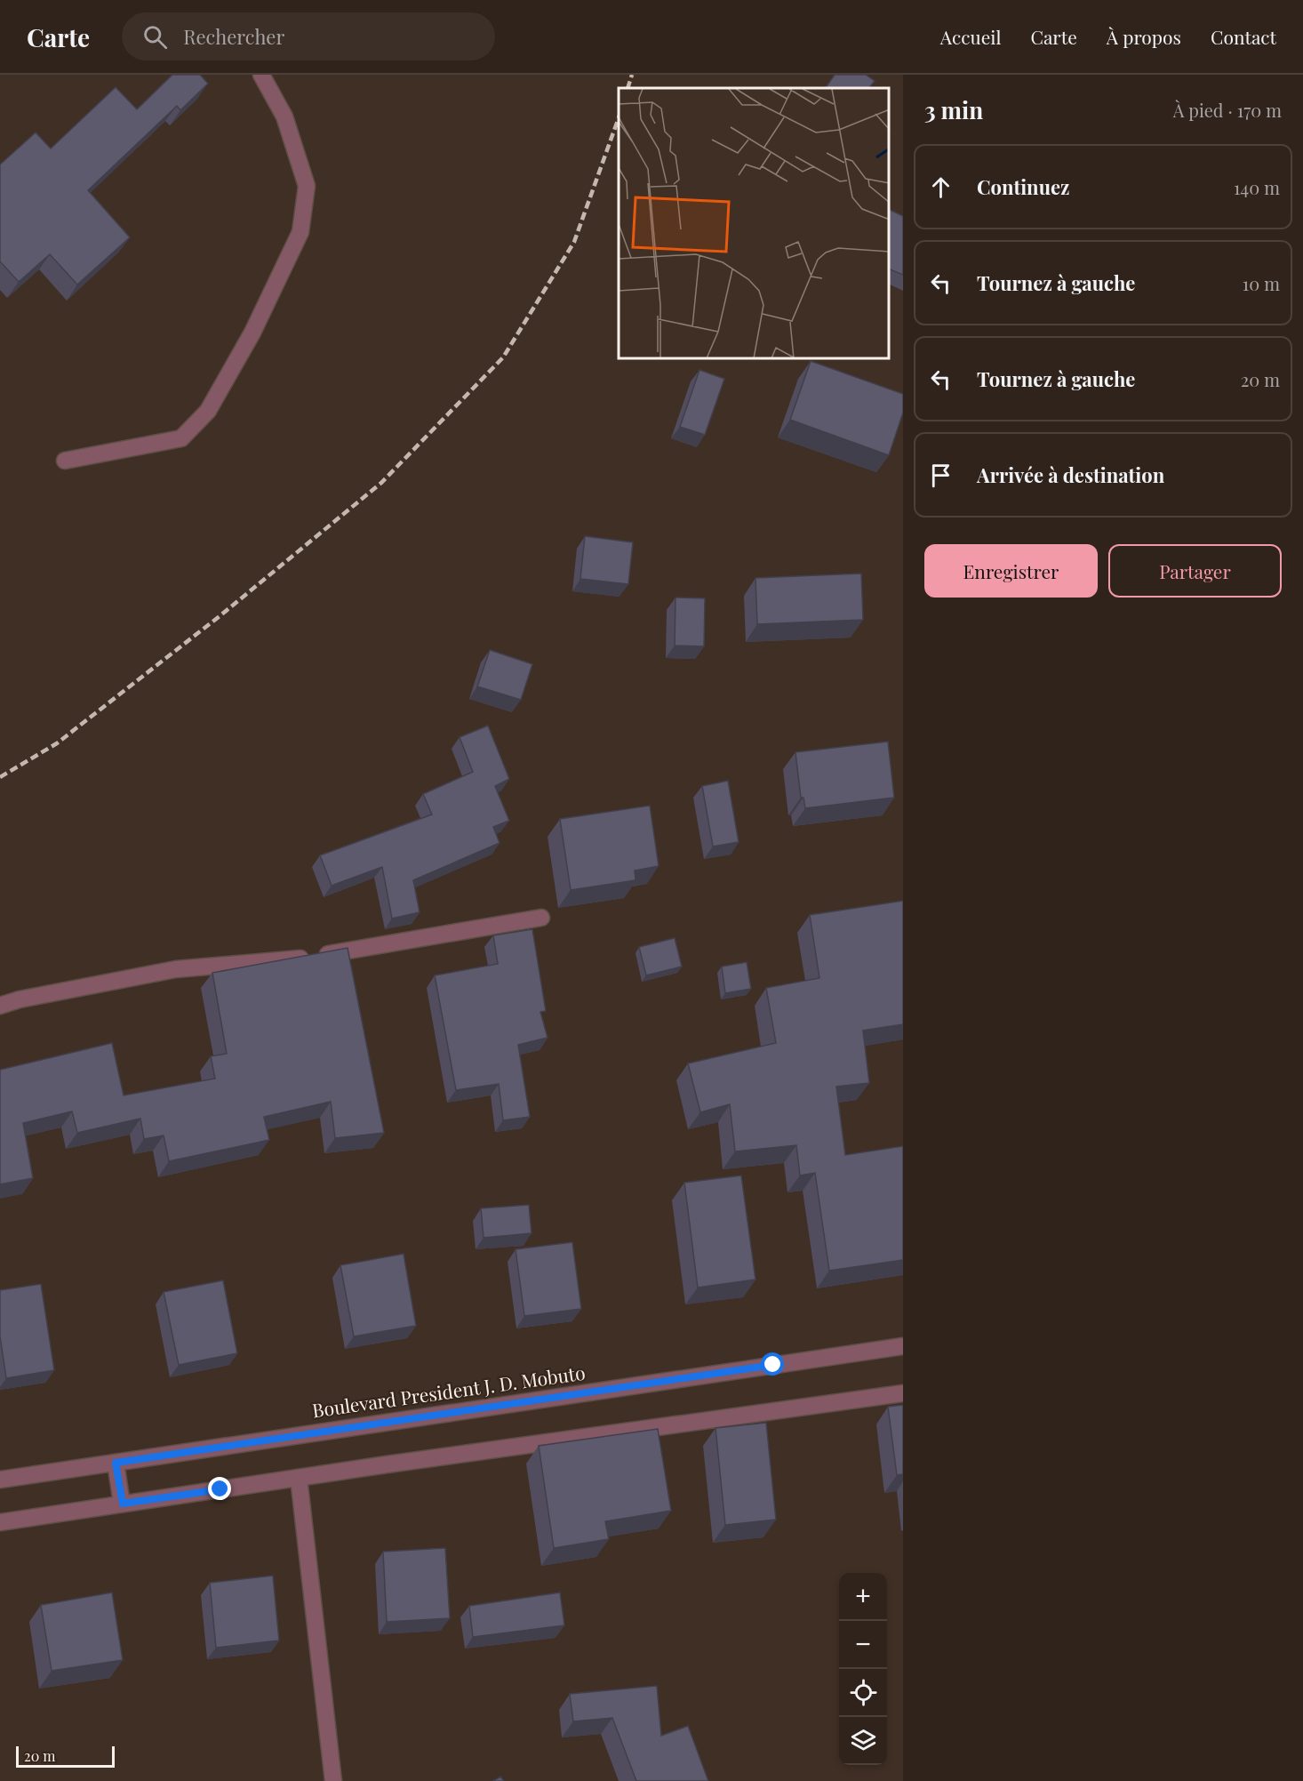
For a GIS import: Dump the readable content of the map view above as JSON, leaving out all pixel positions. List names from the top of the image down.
{
  "streets": {
    "street": ["Boulevard President J. D. Mobuto"]
  },
  "scale_bar": "20 m",
  "page": {
    "header": "Carte",
    "search": "Rechercher",
    "nav": [
      "Accueil",
      "Carte",
      "À propos",
      "Contact"
    ],
    "heading": ["3 min", "À pied · 170 m"],
    "list": [
      ["Continuez", "140 m"],
      ["Tournez à gauche", "10 m"],
      ["Tournez à gauche", "20 m"],
      "Arrivée à destination"
    ],
    "buttons": ["Enregistrer", "Partager"],
    "map_buttons": ["+", "−"],
    "scale": "20 m"
  }
}
